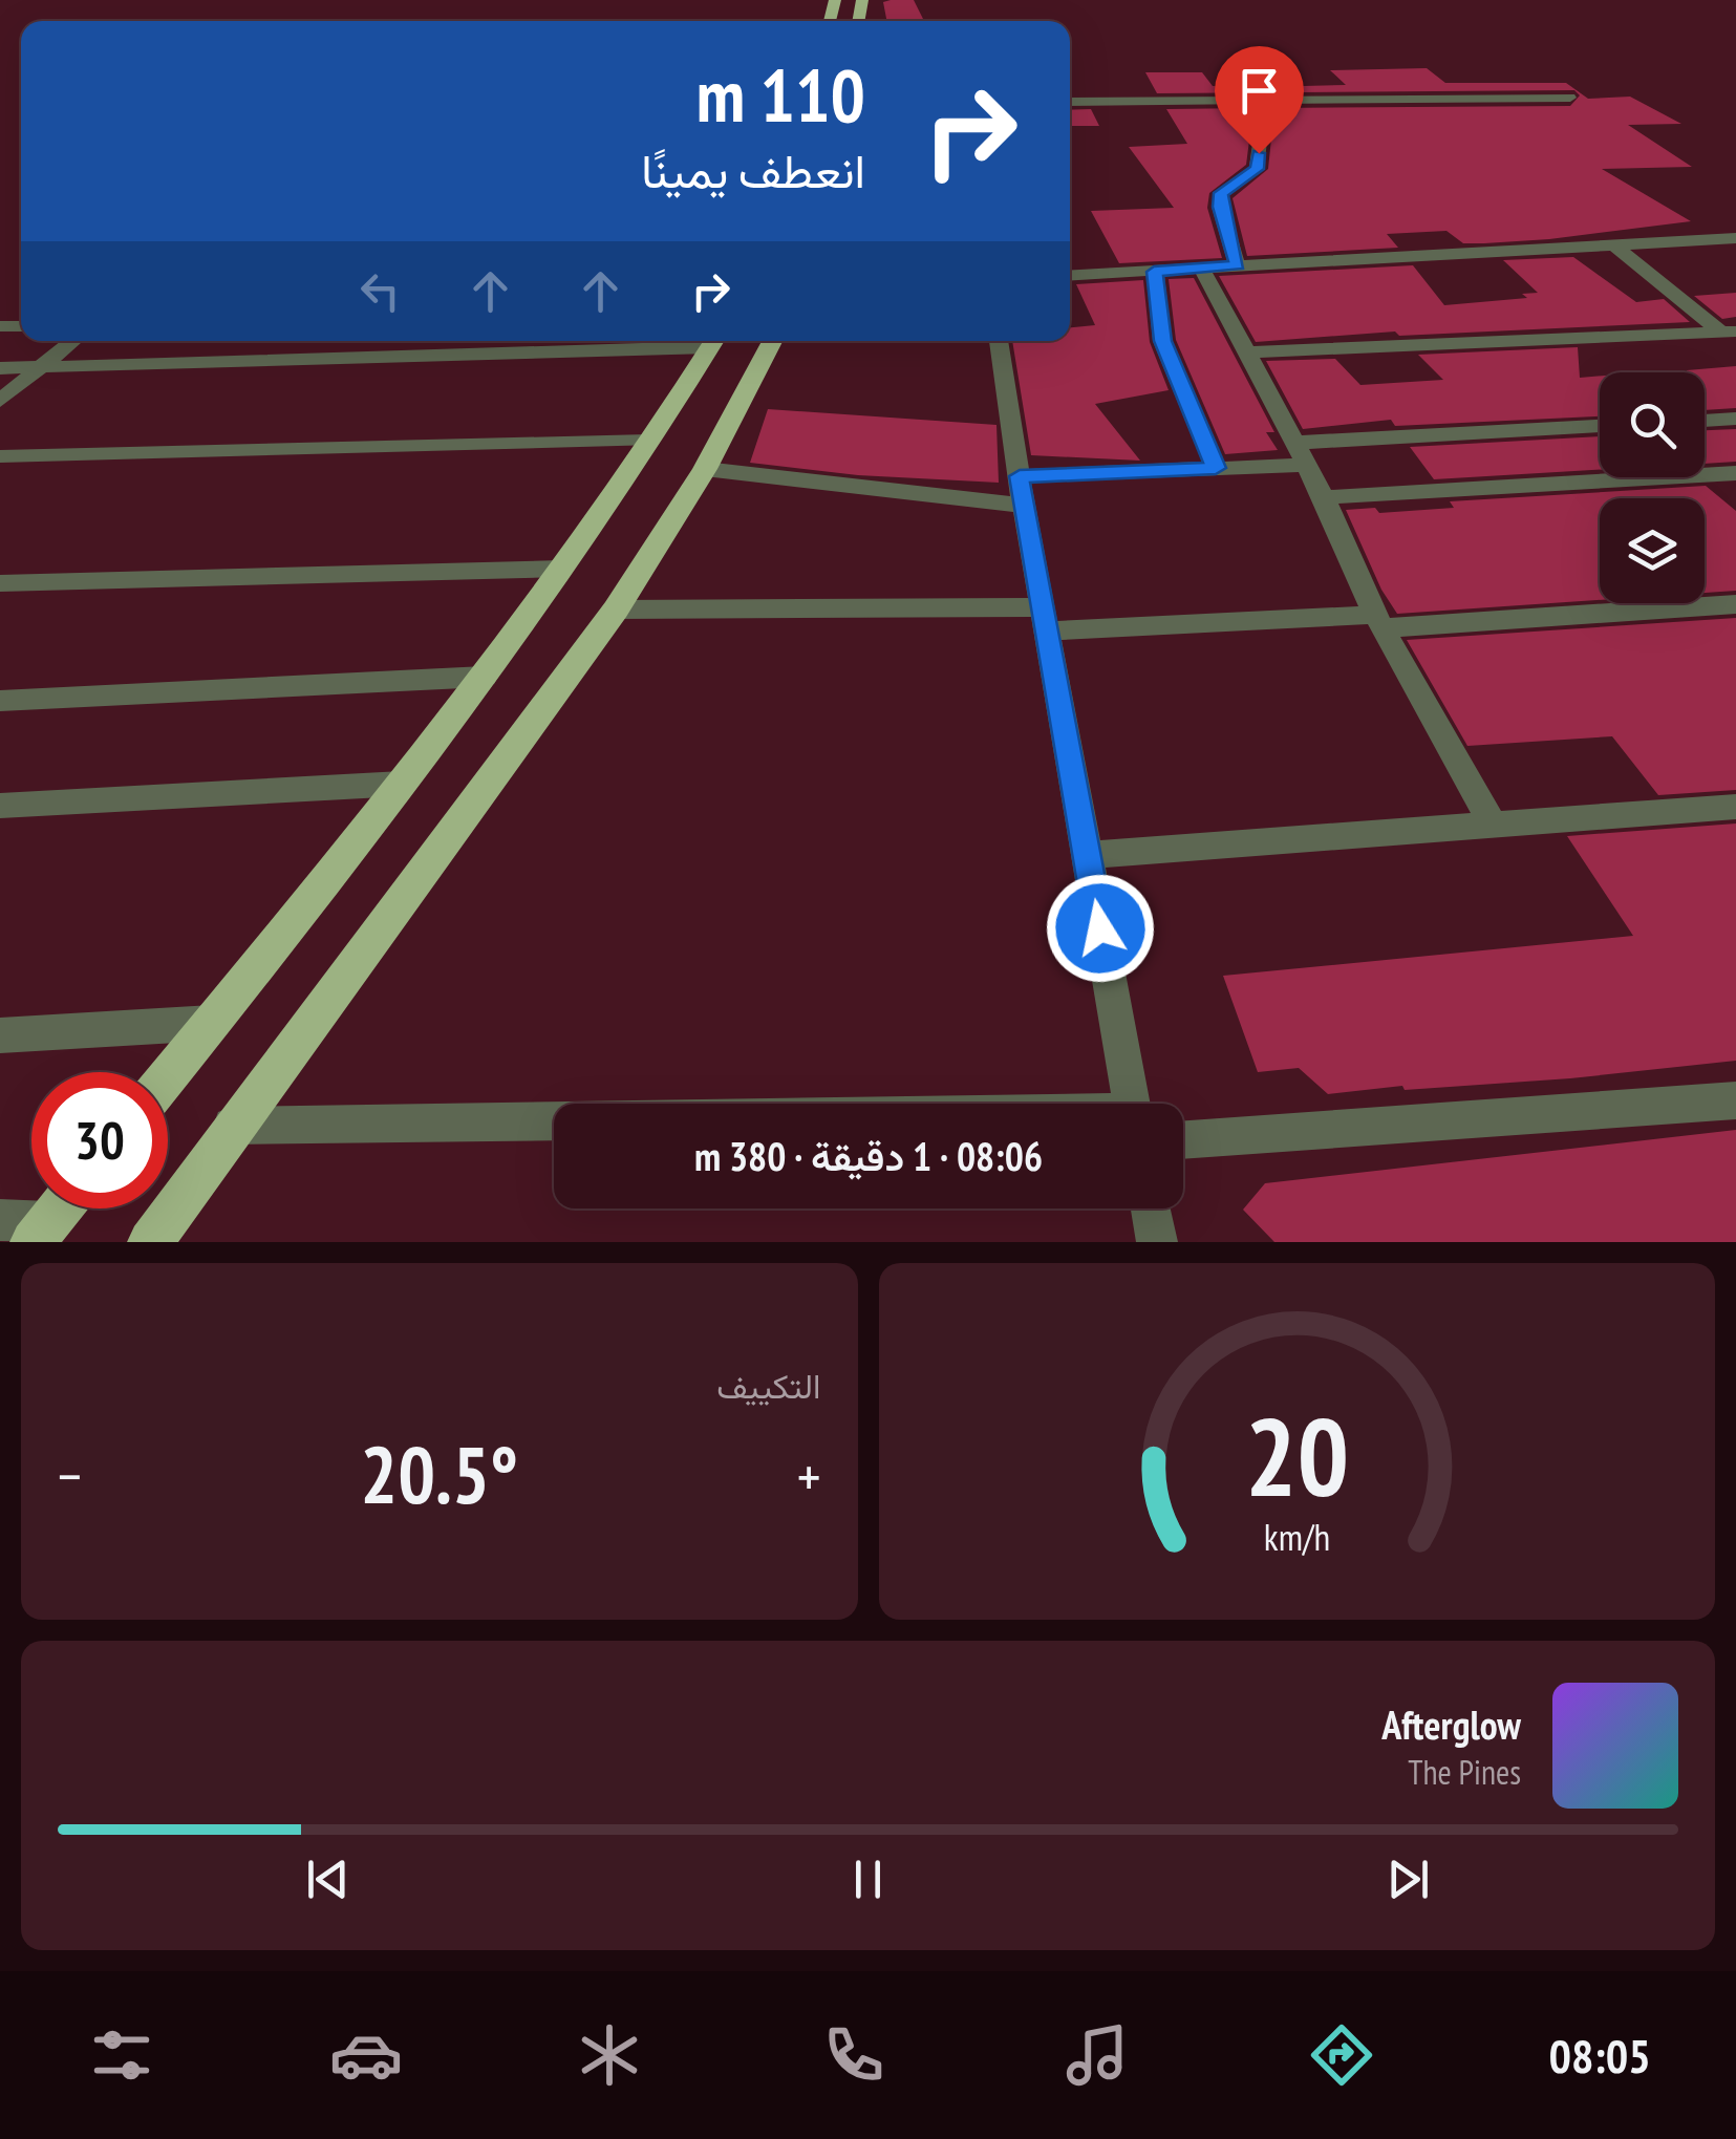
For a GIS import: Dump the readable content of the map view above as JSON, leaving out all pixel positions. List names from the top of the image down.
{
  "page": {
    "turn": ["110 m", "انعطف يمينًا"],
    "limit": "30",
    "trip": "08:06 · 1 دقيقة · 380 m",
    "tile": "التكييف",
    "heat": ["−", "20.5°", "+"],
    "song": ["Afterglow", "The Pines"],
    "tabs": "08:05",
    "gauge": ["20", "km/h"]
  }
}
